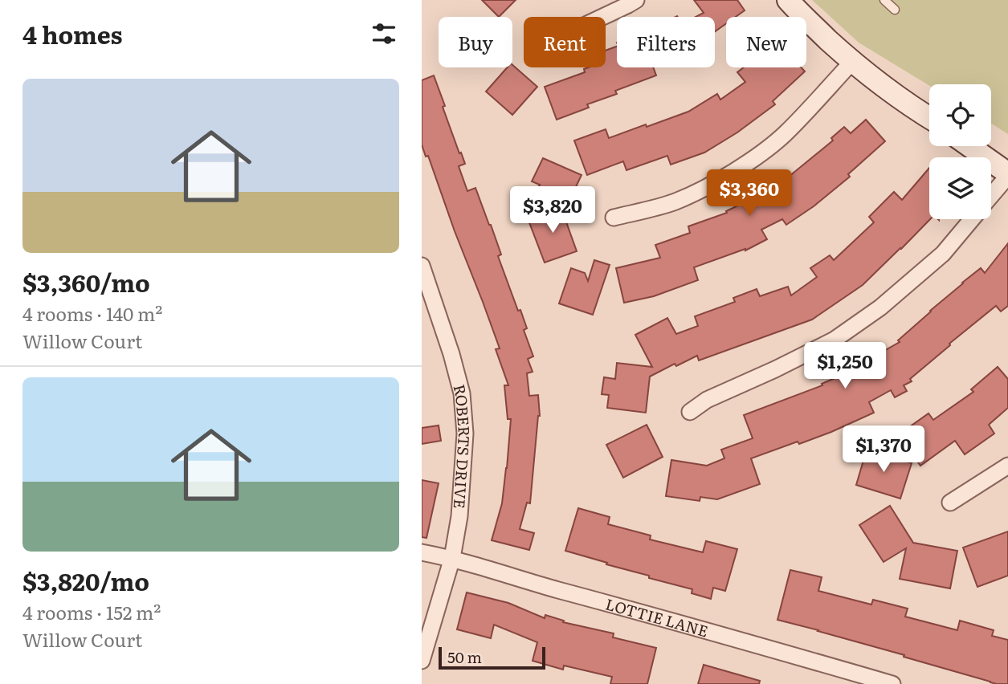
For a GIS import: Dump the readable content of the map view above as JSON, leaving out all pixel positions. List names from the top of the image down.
{
  "streets": {
    "street": ["ROBERTS DRIVE", "LOTTIE LANE"]
  },
  "crossings": [
    ["ROBERTS DRIVE", "LOTTIE LANE"]
  ],
  "scale_bar": "50 m",
  "page": {
    "heading": "4 homes",
    "chip": [
      "Buy",
      "Rent",
      "Filters",
      "New"
    ],
    "list": [
      {
        "name": "$3,360/mo",
        "note": "4 rooms · 140 m² · Willow Court"
      },
      {
        "name": "$3,820/mo",
        "note": "4 rooms · 152 m² · Willow Court"
      }
    ],
    "price": [
      "$3,360",
      "$3,820",
      "$1,250",
      "$1,370"
    ],
    "scale": "50 m"
  }
}
